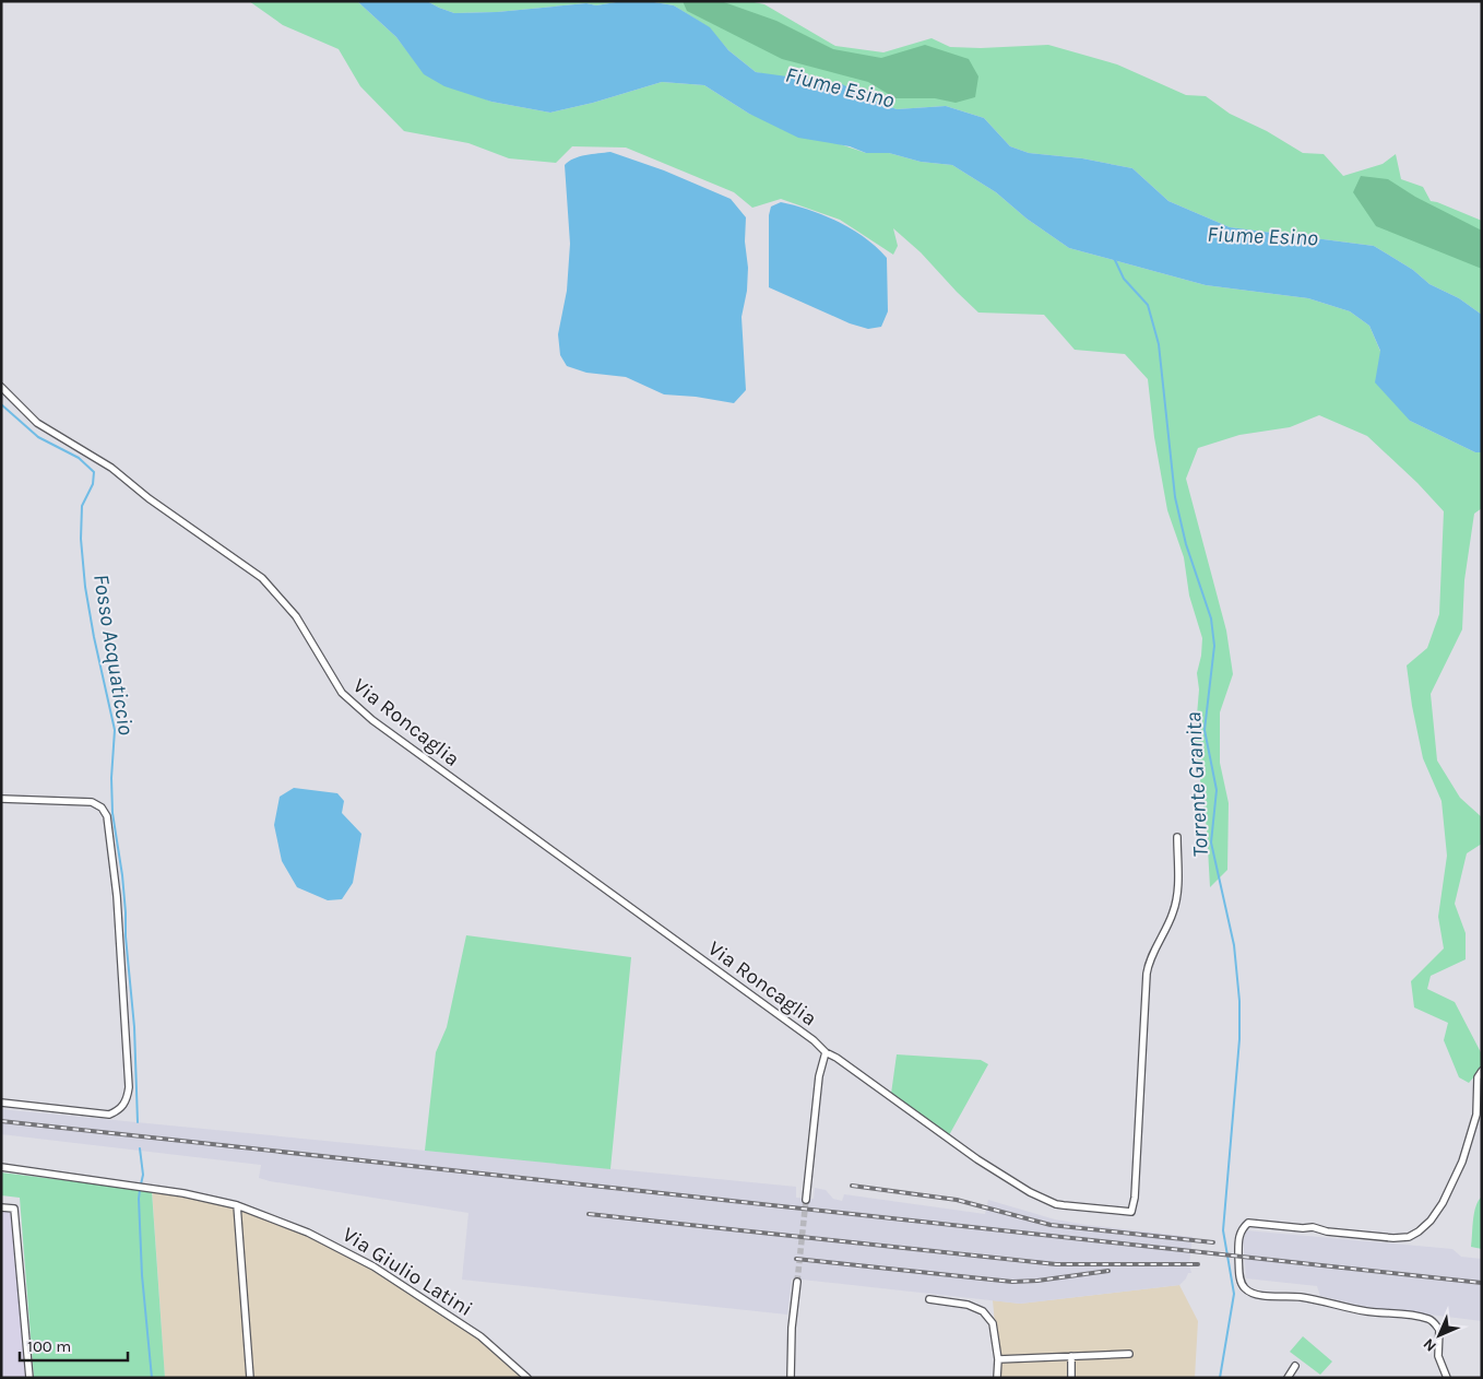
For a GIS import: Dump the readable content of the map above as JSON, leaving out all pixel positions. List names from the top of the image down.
{
  "streets": {
    "street": ["Via Roncaglia", "Via Giulio Latini"]
  },
  "water": ["Fiume Esino", "Fosso Acquaticcio", "Torrente Granita"],
  "scale_bar": "100 m",
  "north": "bottom left"
}
